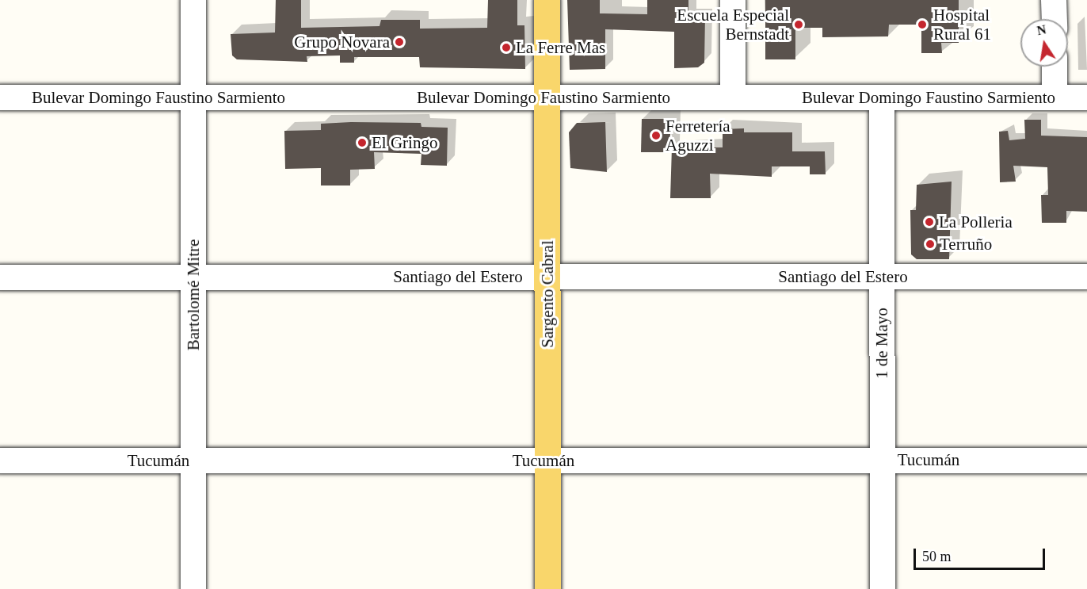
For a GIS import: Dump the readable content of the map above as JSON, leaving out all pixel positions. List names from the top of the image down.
{
  "streets": {
    "main road": ["Sargento Cabral"],
    "street": [
      "Bulevar Domingo Faustino Sarmiento",
      "Santiago del Estero",
      "Bartolomé Mitre",
      "1 de Mayo",
      "Tucumán"
    ]
  },
  "crossings": [
    ["Bulevar Domingo Faustino Sarmiento", "Sargento Cabral"],
    ["Bulevar Domingo Faustino Sarmiento", "Bartolomé Mitre"],
    ["Bulevar Domingo Faustino Sarmiento", "1 de Mayo"],
    ["Santiago del Estero", "Sargento Cabral"],
    ["Santiago del Estero", "Bartolomé Mitre"],
    ["Santiago del Estero", "1 de Mayo"],
    ["Sargento Cabral", "Tucumán"],
    ["Bartolomé Mitre", "Tucumán"],
    ["1 de Mayo", "Tucumán"]
  ],
  "places": [
    "Escuela Especial Bernstadt",
    "Hospital Rural 61",
    "Grupo Novara",
    "La Ferre Mas",
    "Ferretería Aguzzi",
    "El Gringo",
    "La Polleria",
    "Terruño"
  ],
  "scale_bar": "50 m",
  "north": "top"
}
